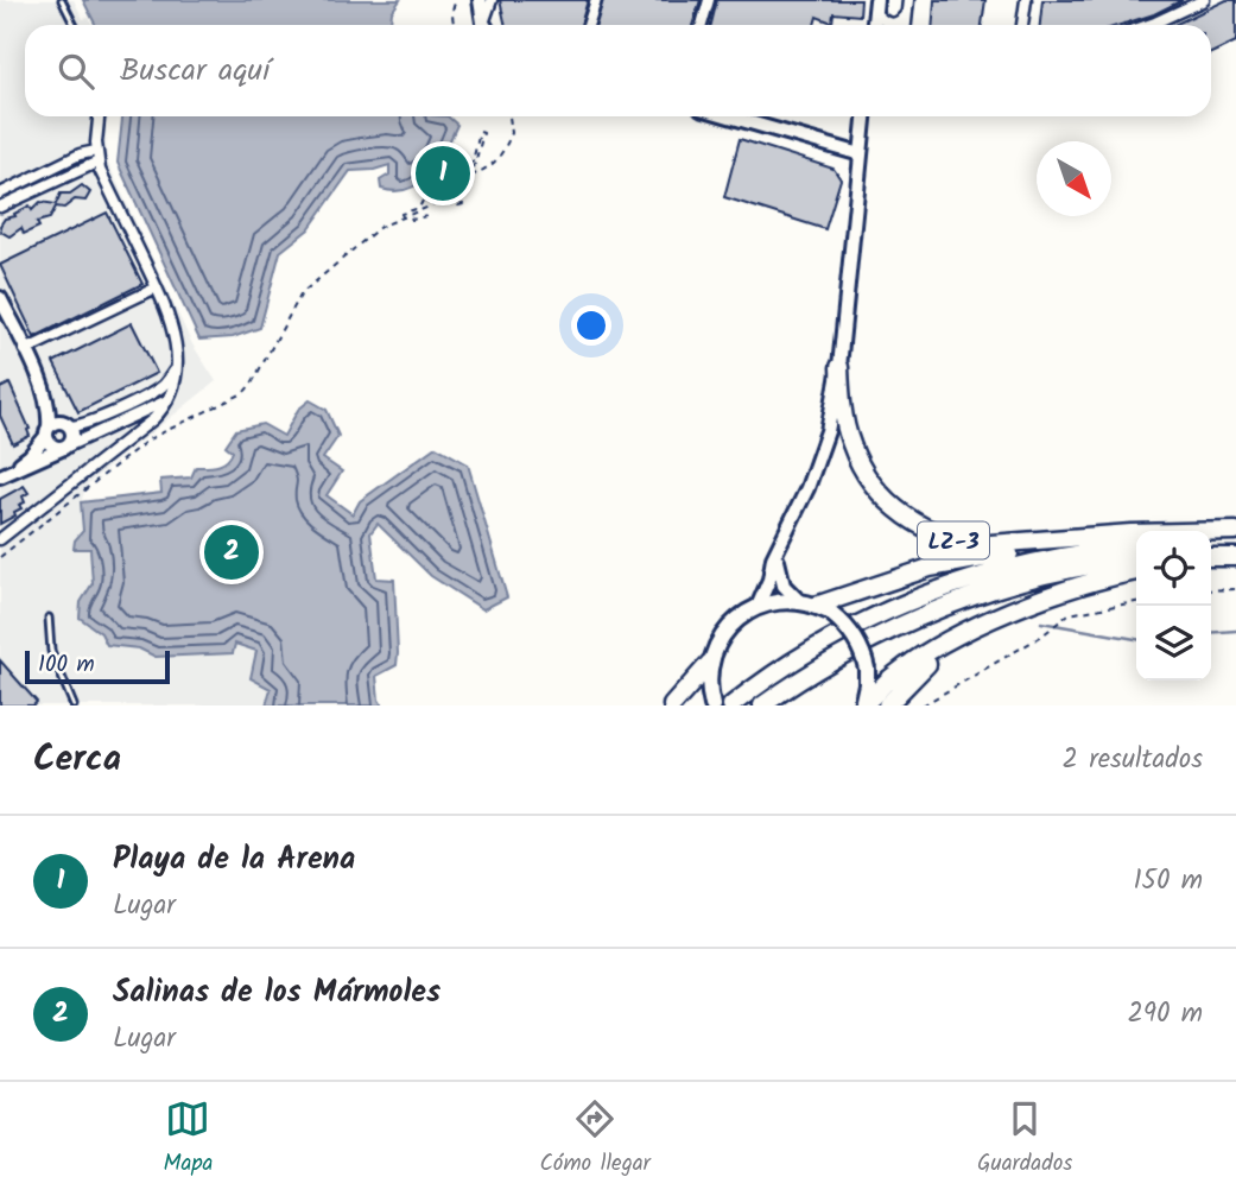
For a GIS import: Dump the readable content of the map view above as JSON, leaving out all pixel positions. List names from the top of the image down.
{
  "streets": {
    "highway": ["LZ-3"]
  },
  "scale_bar": "100 m",
  "north": "bottom right",
  "page": {
    "search": "Buscar aquí",
    "pins": ["1", "2"],
    "scale": "100 m",
    "heading": ["Cerca", "2 resultados"],
    "list": [
      {
        "mark": "1",
        "name": "Playa de la Arena",
        "note": "Lugar",
        "value": "150 m"
      },
      {
        "mark": "2",
        "name": "Salinas de los Mármoles",
        "note": "Lugar",
        "value": "290 m"
      }
    ],
    "nav": ["Mapa", "Cómo llegar", "Guardados"]
  }
}
